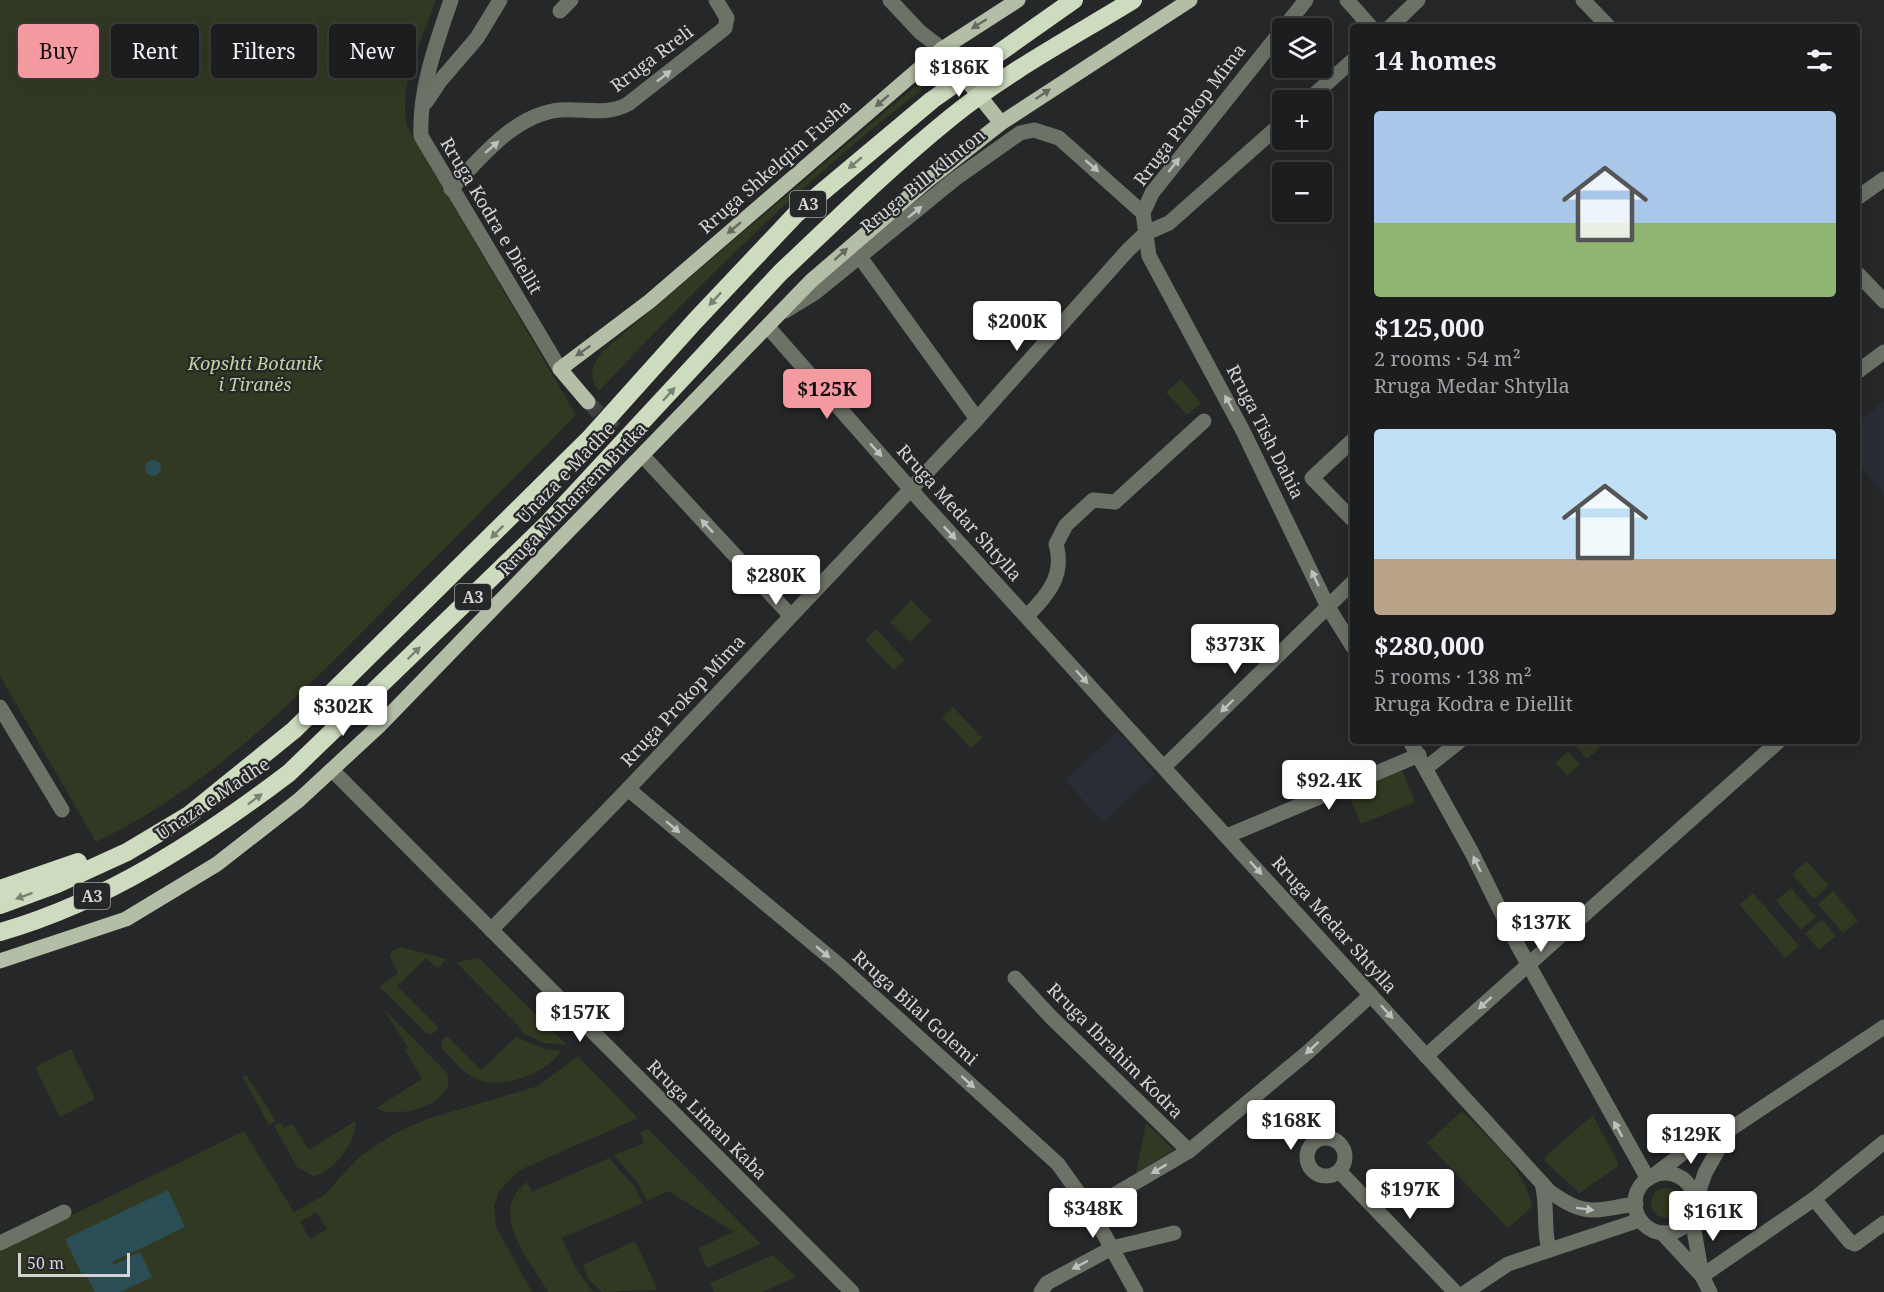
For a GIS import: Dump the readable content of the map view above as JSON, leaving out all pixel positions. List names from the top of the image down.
{
  "streets": {
    "highway": ["A3", "Unaza e Madhe"],
    "main road": [
      "Rruga Shkelqim Fusha",
      "Rruga Bill Klinton",
      "Rruga Kodra e Diellit",
      "Rruga Muharrem Butka"
    ],
    "street": [
      "Rruga Rreli",
      "Rruga Prokop Mima",
      "Rruga Tish Dahia",
      "Rruga Medar Shtylla",
      "Rruga Bilal Golemi",
      "Rruga Ibrahim Kodra",
      "Rruga Liman Kaba"
    ]
  },
  "crossings": [
    ["Rruga Rreli", "Rruga Kodra e Diellit"],
    ["Rruga Prokop Mima", "Rruga Bill Klinton"],
    ["Rruga Prokop Mima", "Rruga Tish Dahia"],
    ["Rruga Prokop Mima", "Rruga Medar Shtylla"],
    ["Rruga Prokop Mima", "Rruga Bilal Golemi"],
    ["Rruga Prokop Mima", "Rruga Liman Kaba"],
    ["Rruga Shkelqim Fusha", "Rruga Bill Klinton"],
    ["Rruga Shkelqim Fusha", "Rruga Kodra e Diellit"],
    ["Rruga Bill Klinton", "Rruga Muharrem Butka"],
    ["Rruga Muharrem Butka", "Rruga Medar Shtylla"],
    ["Rruga Muharrem Butka", "Rruga Liman Kaba"]
  ],
  "one_way": [
    "Rruga Shkelqim Fusha",
    "Rruga Bill Klinton",
    "Rruga Tish Dahia",
    "Rruga Medar Shtylla",
    "Rruga Bilal Golemi"
  ],
  "parks": ["Kopshti Botanik i Tiranës"],
  "scale_bar": "50 m",
  "page": {
    "map_buttons": ["+", "−"],
    "chip": [
      "Buy",
      "Rent",
      "Filters",
      "New"
    ],
    "heading": "14 homes",
    "price": [
      "$186K",
      "$200K",
      "$125K",
      "$280K",
      "$373K",
      "$302K",
      "$92.4K",
      "$137K",
      "$157K",
      "$168K",
      "$129K",
      "$197K",
      "$348K",
      "$161K"
    ],
    "list": [
      {
        "name": "$125,000",
        "note": "2 rooms · 54 m² · Rruga Medar Shtylla"
      },
      {
        "name": "$280,000",
        "note": "5 rooms · 138 m² · Rruga Kodra e Diellit"
      }
    ],
    "scale": "50 m"
  }
}
